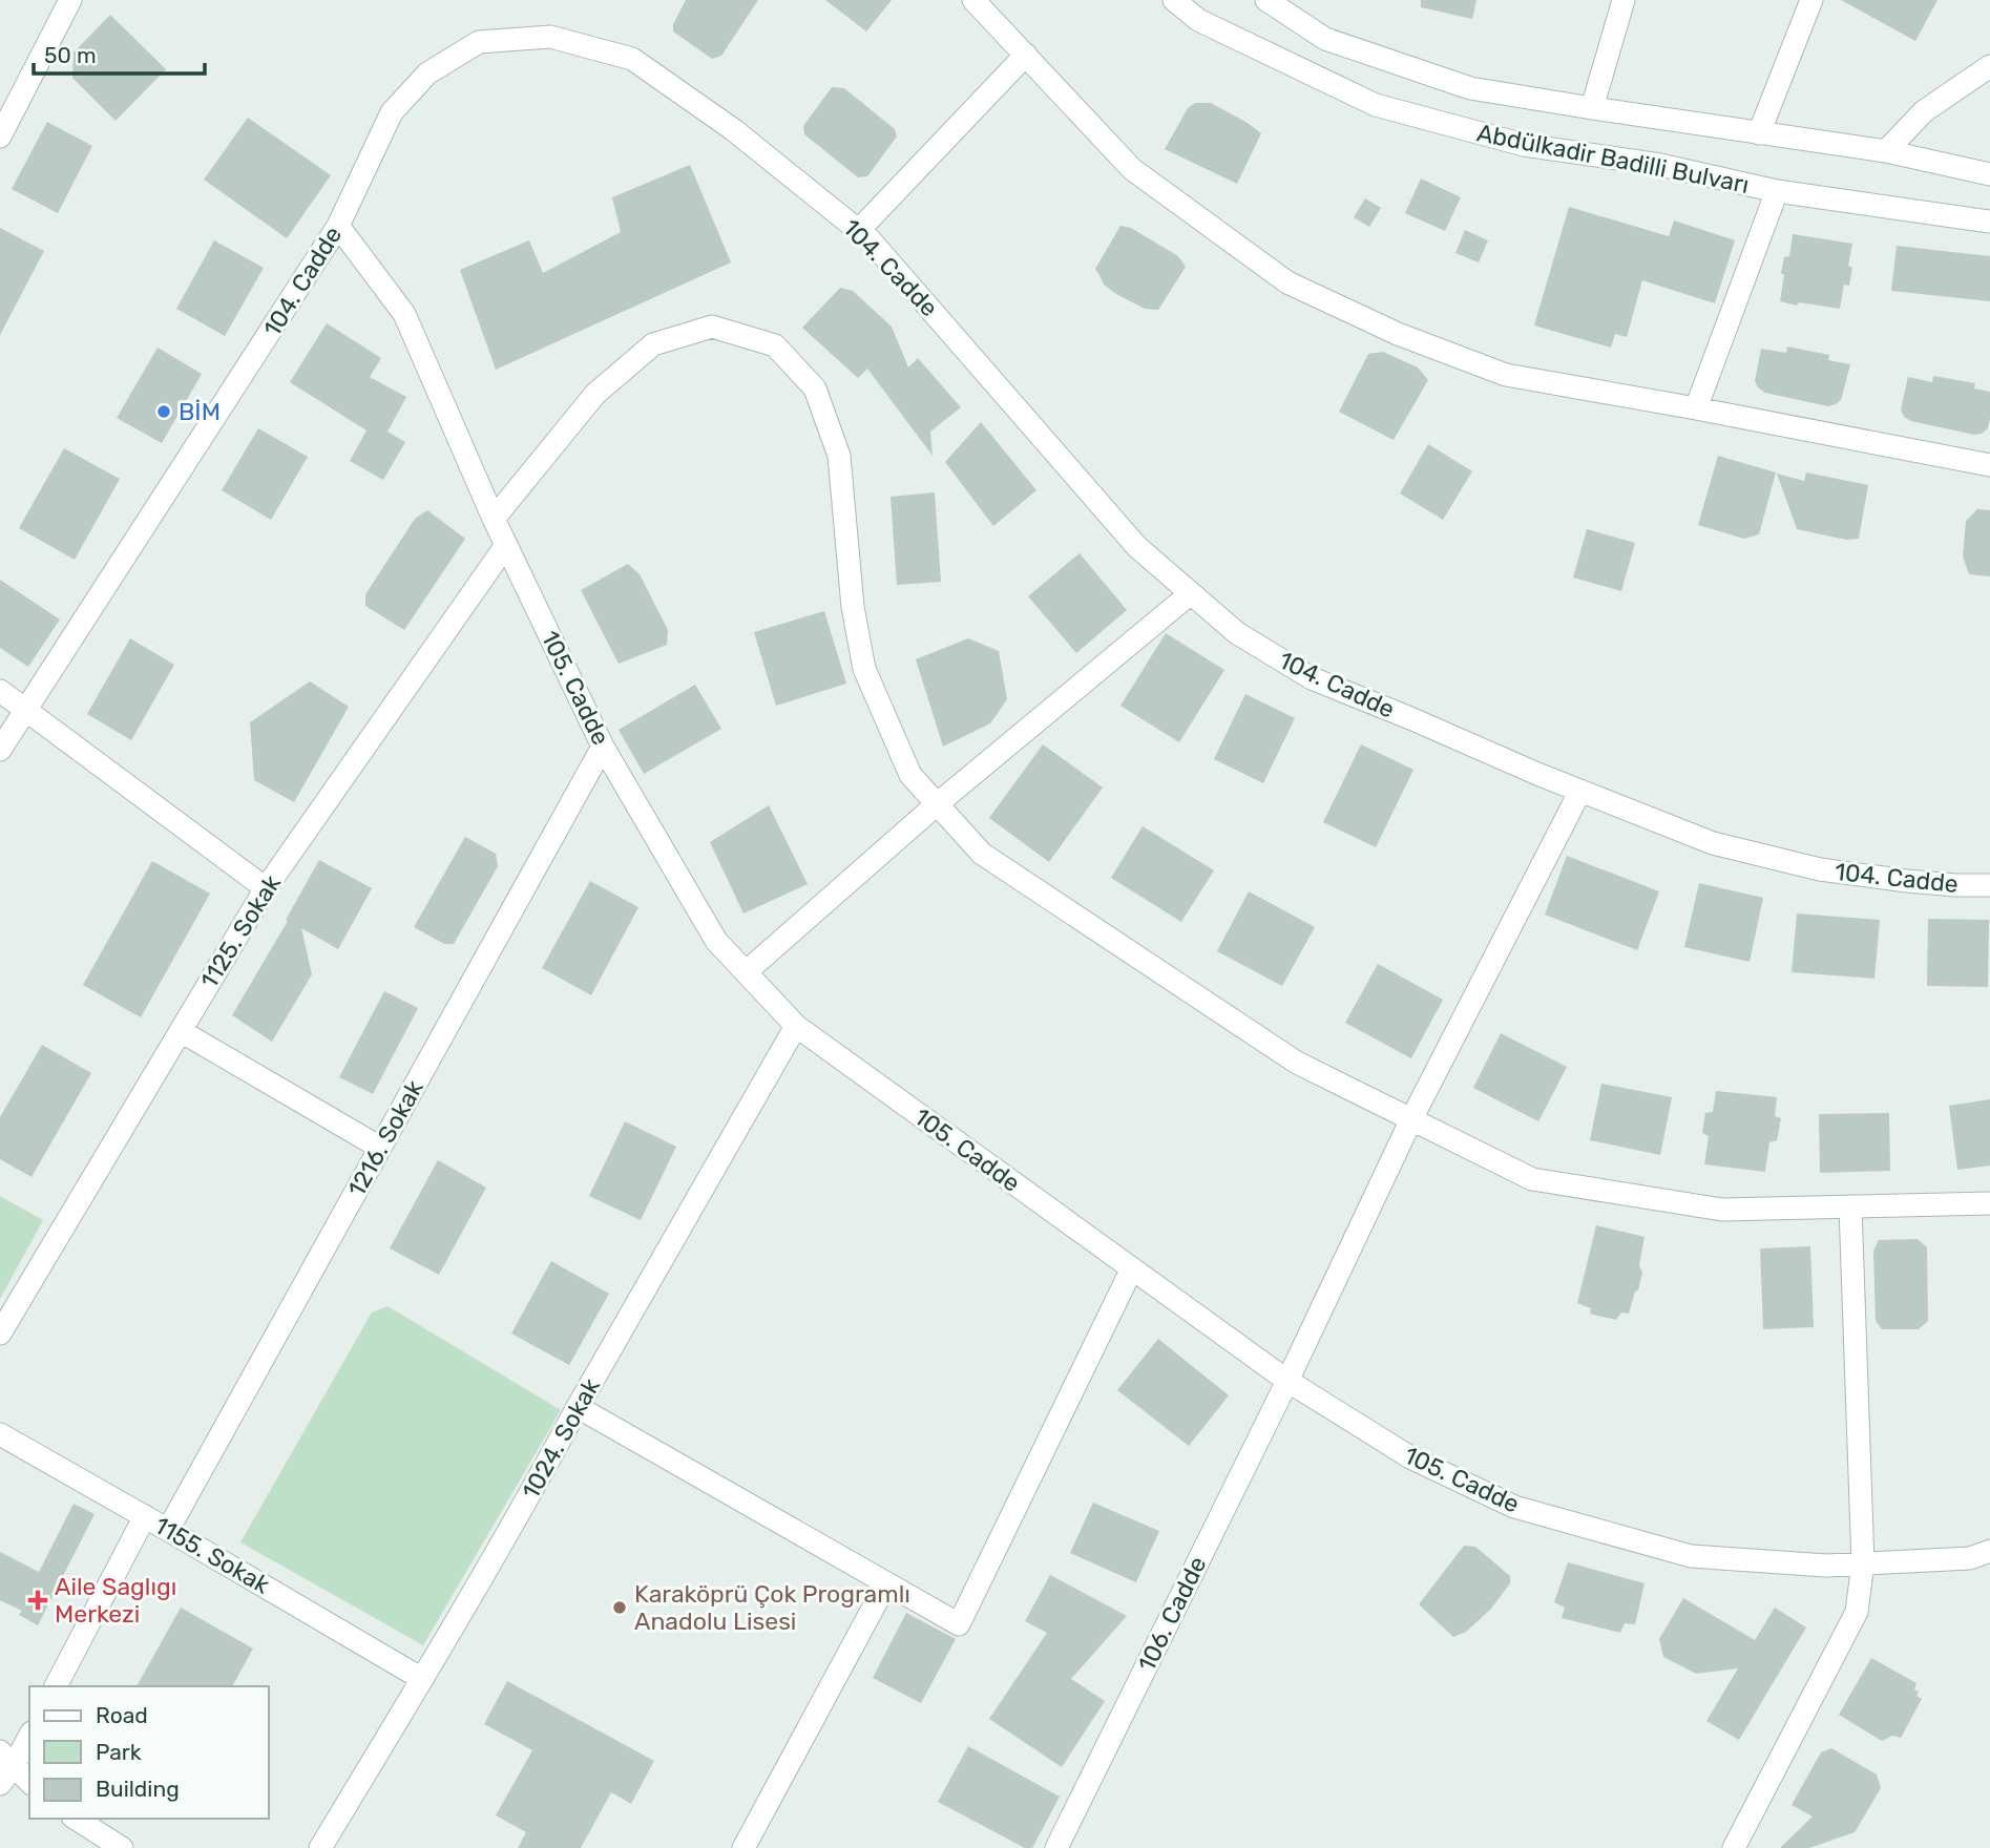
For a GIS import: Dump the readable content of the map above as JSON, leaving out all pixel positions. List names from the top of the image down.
{
  "streets": {
    "street": [
      "Abdülkadir Badilli Bulvarı",
      "104. Cadde",
      "105. Cadde",
      "1125. Sokak",
      "1216. Sokak",
      "1024. Sokak",
      "1155. Sokak",
      "106. Cadde"
    ]
  },
  "crossings": [
    ["104. Cadde", "105. Cadde"],
    ["104. Cadde", "106. Cadde"],
    ["105. Cadde", "1125. Sokak"],
    ["105. Cadde", "1216. Sokak"],
    ["105. Cadde", "1024. Sokak"],
    ["105. Cadde", "106. Cadde"],
    ["1216. Sokak", "1155. Sokak"],
    ["1024. Sokak", "1155. Sokak"]
  ],
  "places": {
    "other": ["BİM", "Karaköprü Çok Programlı Anadolu Lisesi"],
    "health": ["Aile Saglıgı Merkezi"]
  },
  "legend": ["Road", "Park", "Building"],
  "scale_bar": "50 m"
}
